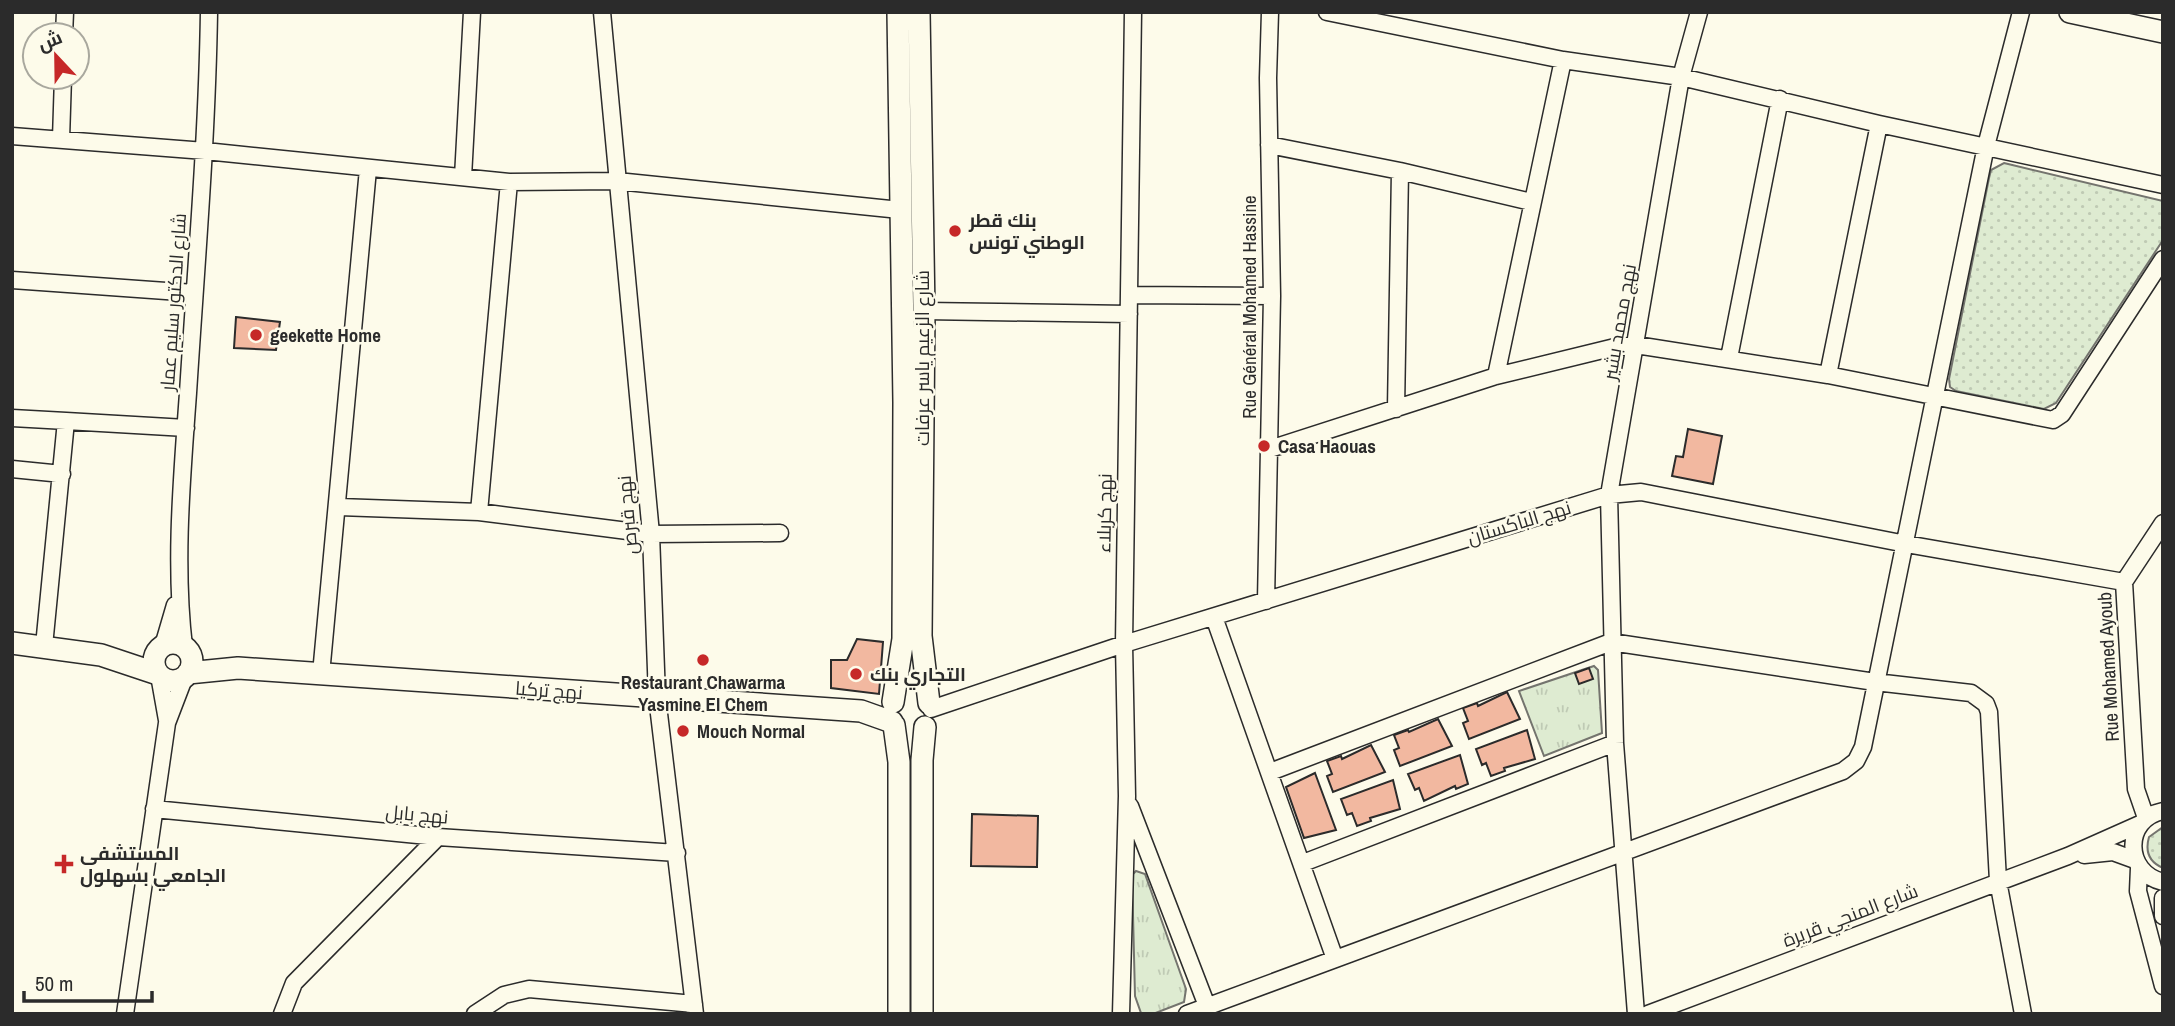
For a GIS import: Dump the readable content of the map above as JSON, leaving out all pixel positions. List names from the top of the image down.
{
  "streets": {
    "main road": ["شارع الزعيم ياسر عرفات", "نهج تركيا"],
    "street": [
      "شارع الدكتور سليم عمار",
      "Rue Général Mohamed Hassine",
      "نهج محمد بشير",
      "نهج كربلاء",
      "نهج قبرص",
      "نهج الباكستان",
      "Rue Mohamed Ayoub",
      "نهج بابل",
      "شارع المنجي قريرة"
    ]
  },
  "crossings": [
    ["شارع الدكتور سليم عمار", "نهج تركيا"],
    ["Rue Général Mohamed Hassine", "نهج الباكستان"],
    ["نهج محمد بشير", "نهج الباكستان"],
    ["شارع الزعيم ياسر عرفات", "نهج الباكستان"],
    ["شارع الزعيم ياسر عرفات", "نهج تركيا"],
    ["نهج كربلاء", "نهج الباكستان"],
    ["نهج قبرص", "نهج تركيا"],
    ["نهج قبرص", "نهج بابل"],
    ["نهج الباكستان", "Rue Mohamed Ayoub"],
    ["نهج الباكستان", "نهج تركيا"],
    ["Rue Mohamed Ayoub", "شارع المنجي قريرة"]
  ],
  "places": {
    "other": [
      "بنك قطر الوطني تونس",
      "geekette Home",
      "Casa Haouas",
      "Restaurant Chawarma Yasmine El Chem",
      "التجاري بنك",
      "Mouch Normal"
    ],
    "health": ["المستشفى الجامعي بسهلول"]
  },
  "scale_bar": "50 m",
  "north": "top"
}
